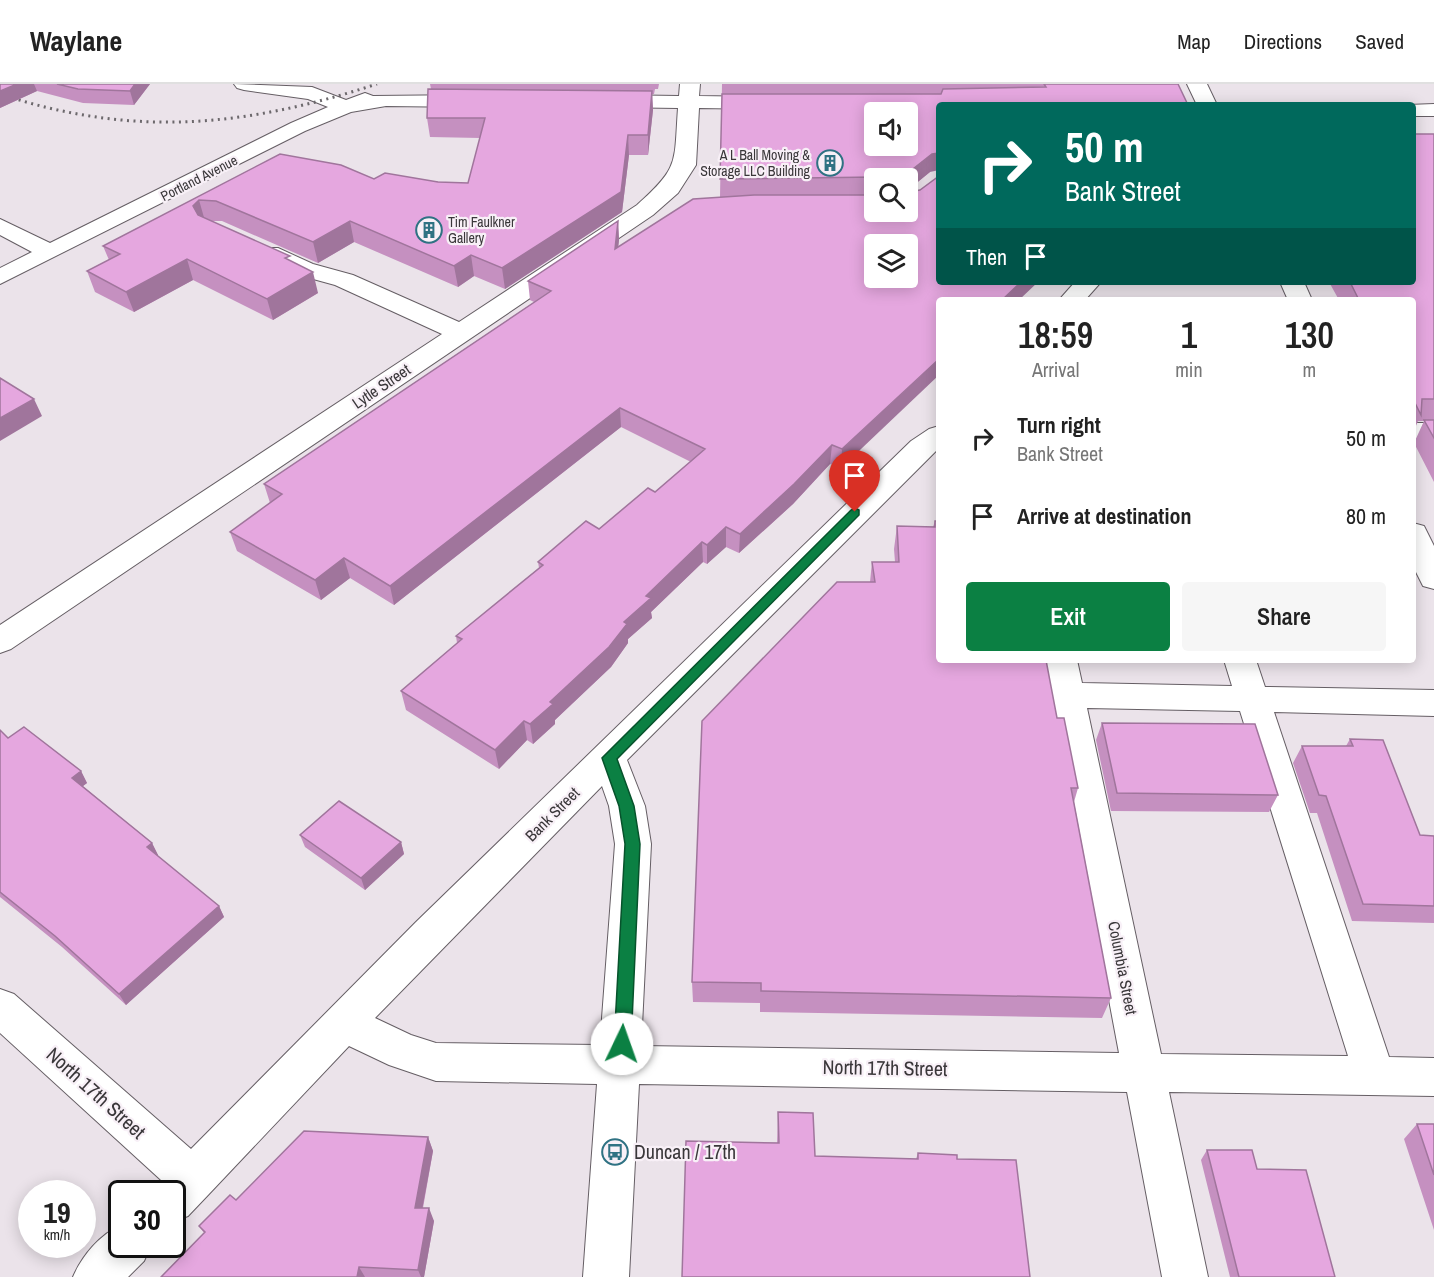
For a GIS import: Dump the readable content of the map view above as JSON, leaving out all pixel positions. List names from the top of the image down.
{
  "streets": {
    "street": [
      "Portland Avenue",
      "Lytle Street",
      "Bank Street",
      "Columbia Street",
      "North 17th Street"
    ]
  },
  "crossings": [
    ["Bank Street", "North 17th Street"],
    ["Columbia Street", "North 17th Street"]
  ],
  "places": {
    "building": ["A L Ball Moving & Storage LLC Building", "Tim Faulkner Gallery"],
    "bus stop": ["Duncan / 17th"]
  },
  "page": {
    "header": "Waylane",
    "nav": ["Map", "Directions", "Saved"],
    "turn": ["50 m", "Bank Street"],
    "then": "Then",
    "eta": [
      "18:59",
      "Arrival",
      "1",
      "min",
      "130",
      "m"
    ],
    "list": [
      {
        "name": "Turn right",
        "note": "Bank Street",
        "value": "50 m"
      },
      {
        "name": "Arrive at destination",
        "value": "80 m"
      }
    ],
    "buttons": ["Exit", "Share"],
    "speed": "19 km/h",
    "limit": "30"
  }
}
